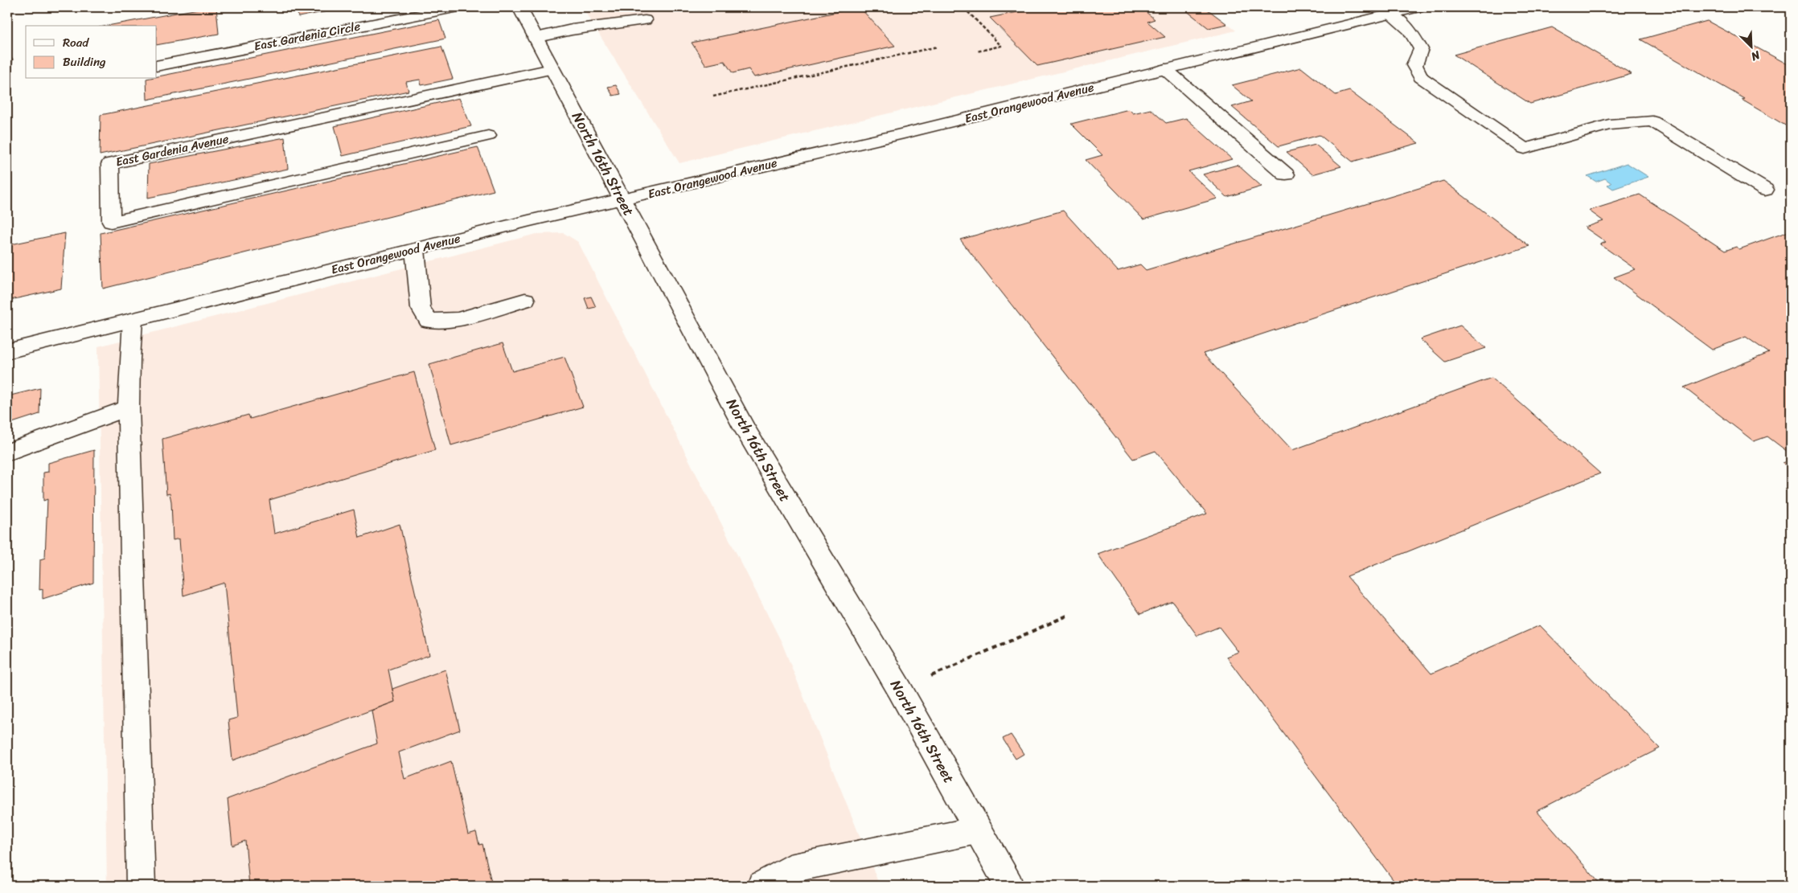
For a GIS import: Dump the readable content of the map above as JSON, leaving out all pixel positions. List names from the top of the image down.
{
  "streets": {
    "street": [
      "East Gardenia Circle",
      "East Orangewood Avenue",
      "East Gardenia Avenue",
      "North 16th Street"
    ]
  },
  "crossings": [
    ["East Orangewood Avenue", "North 16th Street"],
    ["East Gardenia Avenue", "North 16th Street"]
  ],
  "legend": ["Road", "Building"],
  "north": "bottom right"
}
